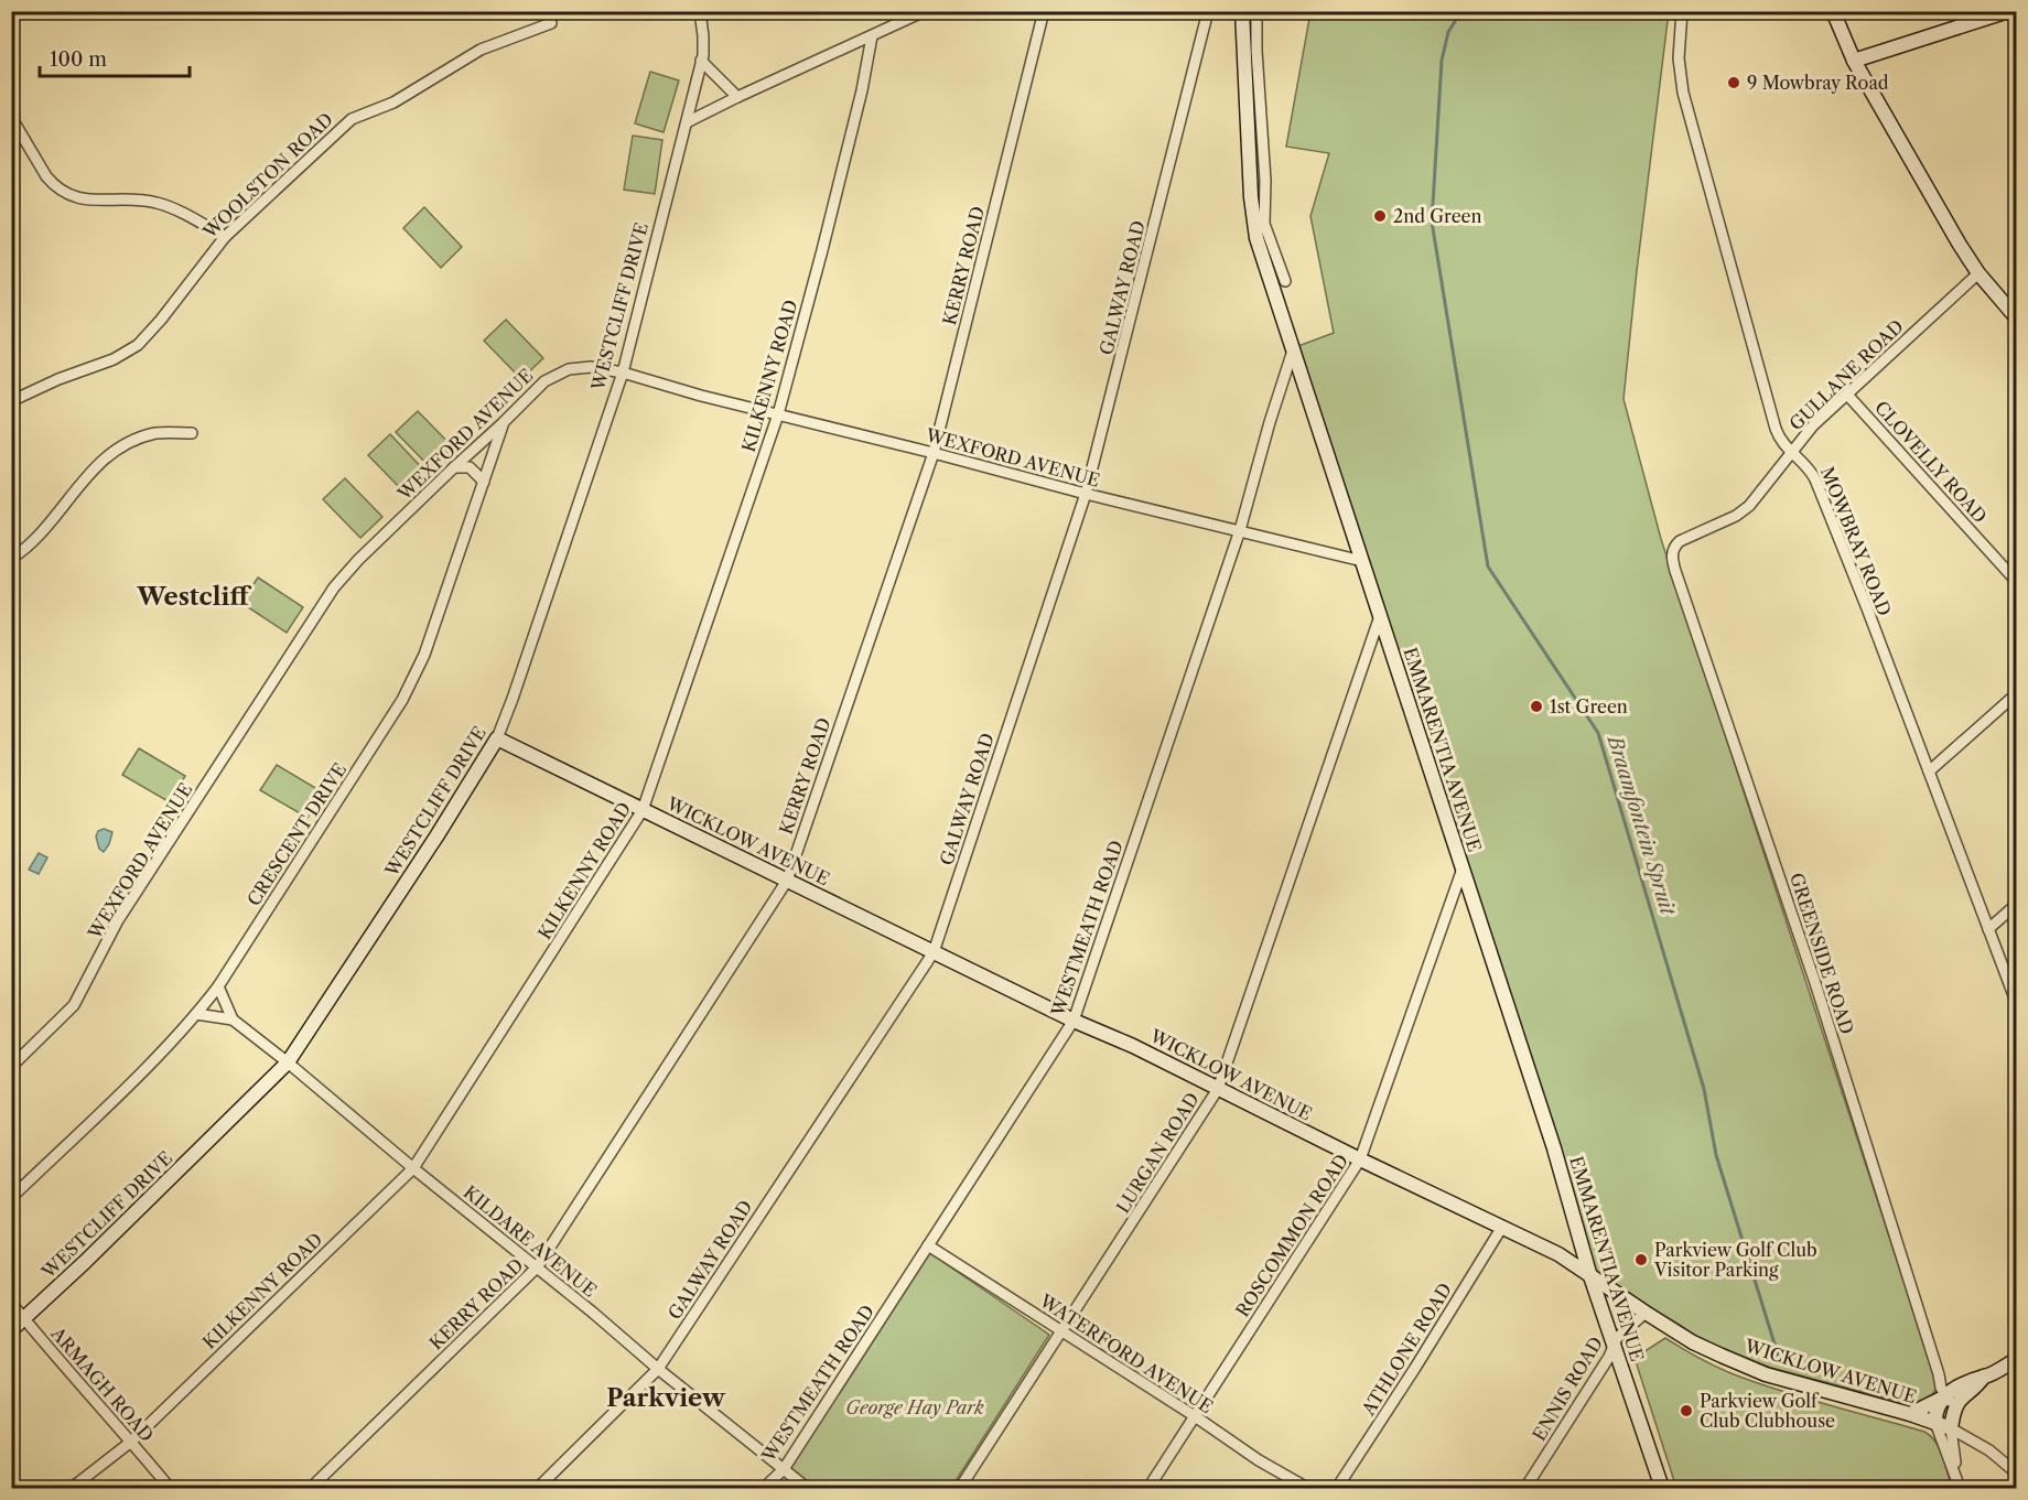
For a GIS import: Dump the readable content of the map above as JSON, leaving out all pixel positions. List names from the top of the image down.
{
  "streets": {
    "street": [
      "WOOLSTON ROAD",
      "KERRY ROAD",
      "GALWAY ROAD",
      "WESTCLIFF DRIVE",
      "GULLANE ROAD",
      "KILKENNY ROAD",
      "WEXFORD AVENUE",
      "CLOVELLY ROAD",
      "MOWBRAY ROAD",
      "EMMARENTIA AVENUE",
      "CRESCENT DRIVE",
      "WICKLOW AVENUE",
      "WESTMEATH ROAD",
      "GREENSIDE ROAD",
      "LURGAN ROAD",
      "ROSCOMMON ROAD",
      "KILDARE AVENUE",
      "ATHLONE ROAD",
      "WATERFORD AVENUE",
      "ARMAGH ROAD",
      "ENNIS ROAD"
    ]
  },
  "crossings": [
    ["KERRY ROAD", "WEXFORD AVENUE"],
    ["KERRY ROAD", "WICKLOW AVENUE"],
    ["KERRY ROAD", "KILDARE AVENUE"],
    ["GALWAY ROAD", "WEXFORD AVENUE"],
    ["GALWAY ROAD", "WICKLOW AVENUE"],
    ["GALWAY ROAD", "KILDARE AVENUE"],
    ["WESTCLIFF DRIVE", "WEXFORD AVENUE"],
    ["WESTCLIFF DRIVE", "WICKLOW AVENUE"],
    ["WESTCLIFF DRIVE", "KILDARE AVENUE"],
    ["WESTCLIFF DRIVE", "ARMAGH ROAD"],
    ["GULLANE ROAD", "CLOVELLY ROAD"],
    ["GULLANE ROAD", "MOWBRAY ROAD"],
    ["GULLANE ROAD", "GREENSIDE ROAD"],
    ["KILKENNY ROAD", "WEXFORD AVENUE"],
    ["KILKENNY ROAD", "WICKLOW AVENUE"],
    ["KILKENNY ROAD", "KILDARE AVENUE"],
    ["KILKENNY ROAD", "ARMAGH ROAD"],
    ["WEXFORD AVENUE", "EMMARENTIA AVENUE"],
    ["WEXFORD AVENUE", "CRESCENT DRIVE"],
    ["WEXFORD AVENUE", "WESTMEATH ROAD"],
    ["EMMARENTIA AVENUE", "WICKLOW AVENUE"],
    ["EMMARENTIA AVENUE", "WESTMEATH ROAD"],
    ["EMMARENTIA AVENUE", "LURGAN ROAD"],
    ["EMMARENTIA AVENUE", "ROSCOMMON ROAD"],
    ["EMMARENTIA AVENUE", "ENNIS ROAD"],
    ["CRESCENT DRIVE", "KILDARE AVENUE"],
    ["WICKLOW AVENUE", "WESTMEATH ROAD"],
    ["WICKLOW AVENUE", "LURGAN ROAD"],
    ["WICKLOW AVENUE", "ROSCOMMON ROAD"],
    ["WICKLOW AVENUE", "ATHLONE ROAD"],
    ["WICKLOW AVENUE", "ENNIS ROAD"],
    ["WESTMEATH ROAD", "KILDARE AVENUE"],
    ["WESTMEATH ROAD", "WATERFORD AVENUE"],
    ["LURGAN ROAD", "WATERFORD AVENUE"],
    ["ROSCOMMON ROAD", "WATERFORD AVENUE"]
  ],
  "districts": ["Westcliff", "Parkview"],
  "water": ["Braamfontein Spruit"],
  "parks": ["George Hay Park"],
  "places": [
    "9 Mowbray Road",
    "2nd Green",
    "1st Green",
    "Parkview Golf Club Visitor Parking",
    "Parkview Golf Club Clubhouse"
  ],
  "scale_bar": "100 m"
}
